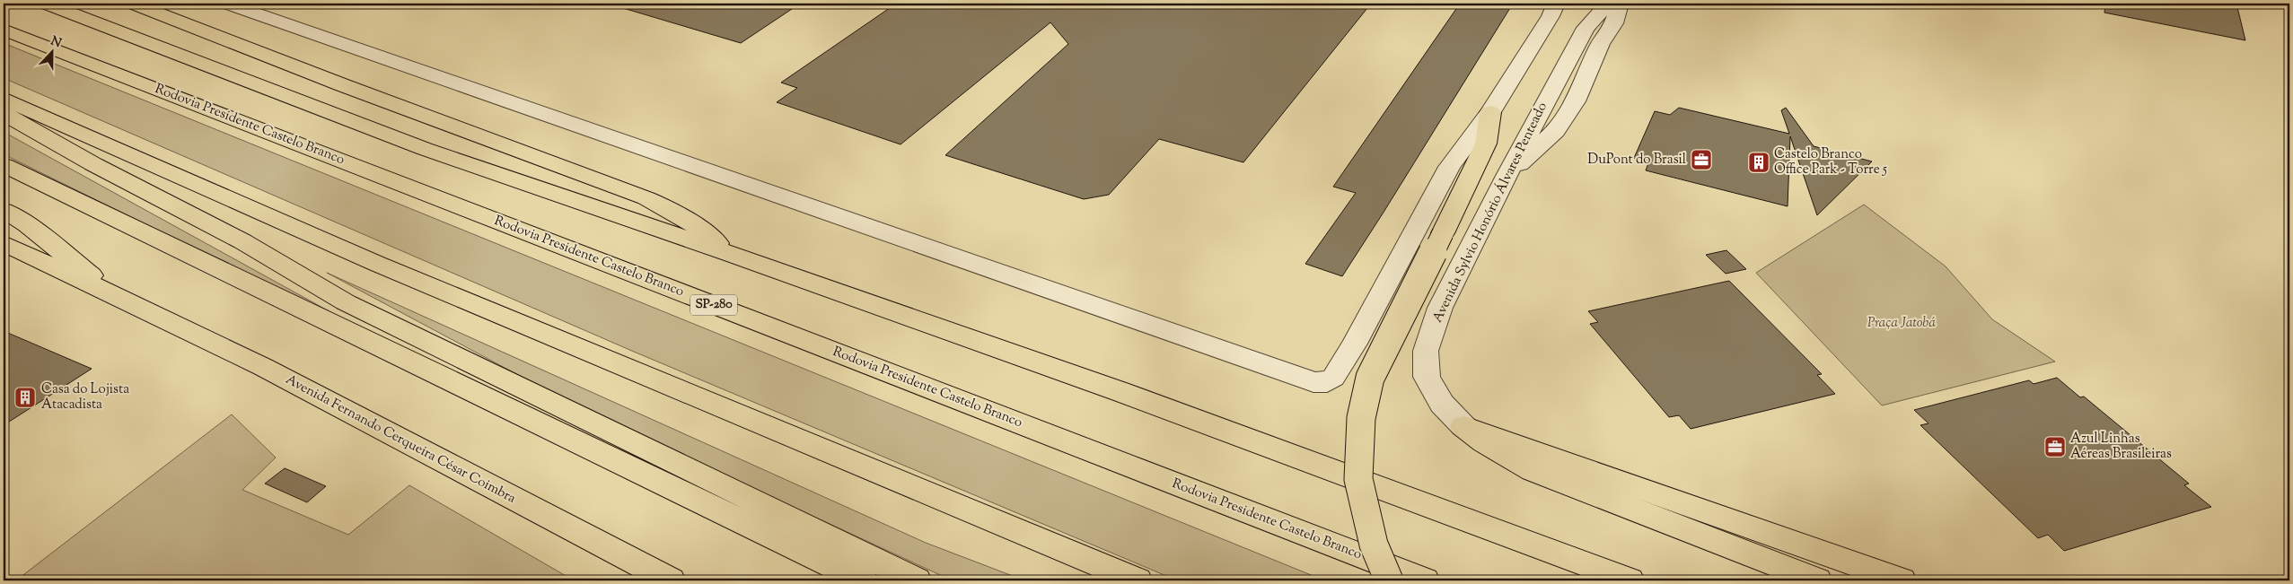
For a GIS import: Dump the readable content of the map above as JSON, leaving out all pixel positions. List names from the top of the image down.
{
  "streets": {
    "main road": ["Rodovia Presidente Castelo Branco", "SP-280", "Avenida Fernando Cerqueira César Coimbra"],
    "street": ["Avenida Sylvio Honório Álvares Penteado"]
  },
  "parks": ["Praça Jatobá"],
  "places": {
    "office": ["DuPont do Brasil", "Azul Linhas Aéreas Brasileiras"],
    "building": ["Castelo Branco Office Park - Torre 5", "Casa do Lojista Atacadista"]
  },
  "north": "top"
}
